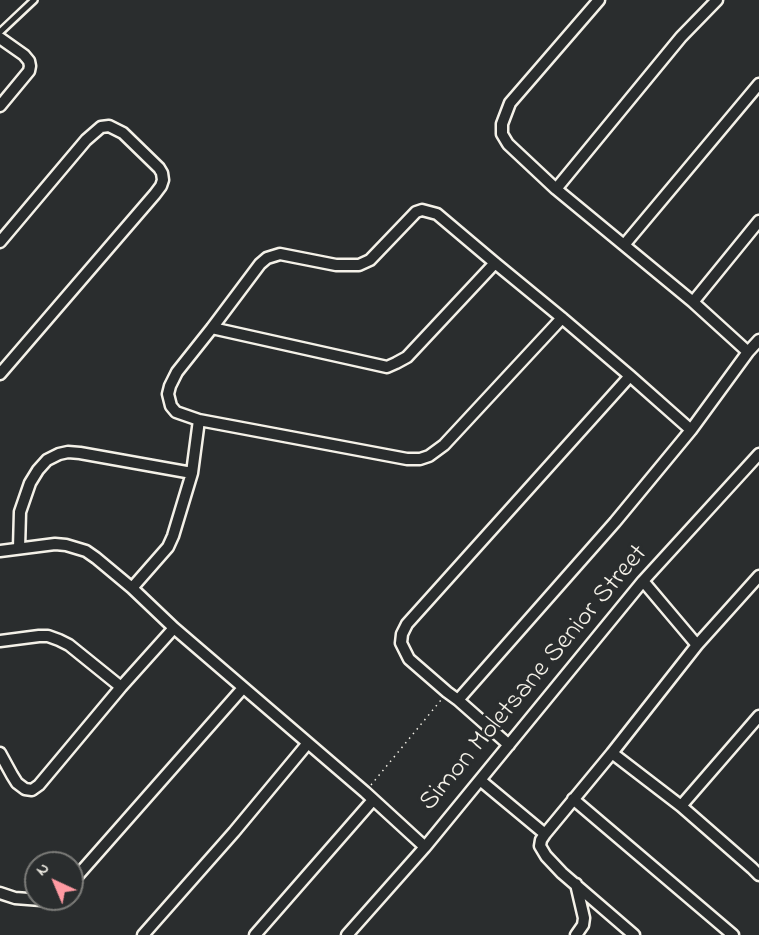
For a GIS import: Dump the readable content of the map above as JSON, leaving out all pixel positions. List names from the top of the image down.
{
  "streets": {
    "street": ["Simon Moletsane Senior Street"]
  },
  "north": "top left"
}
